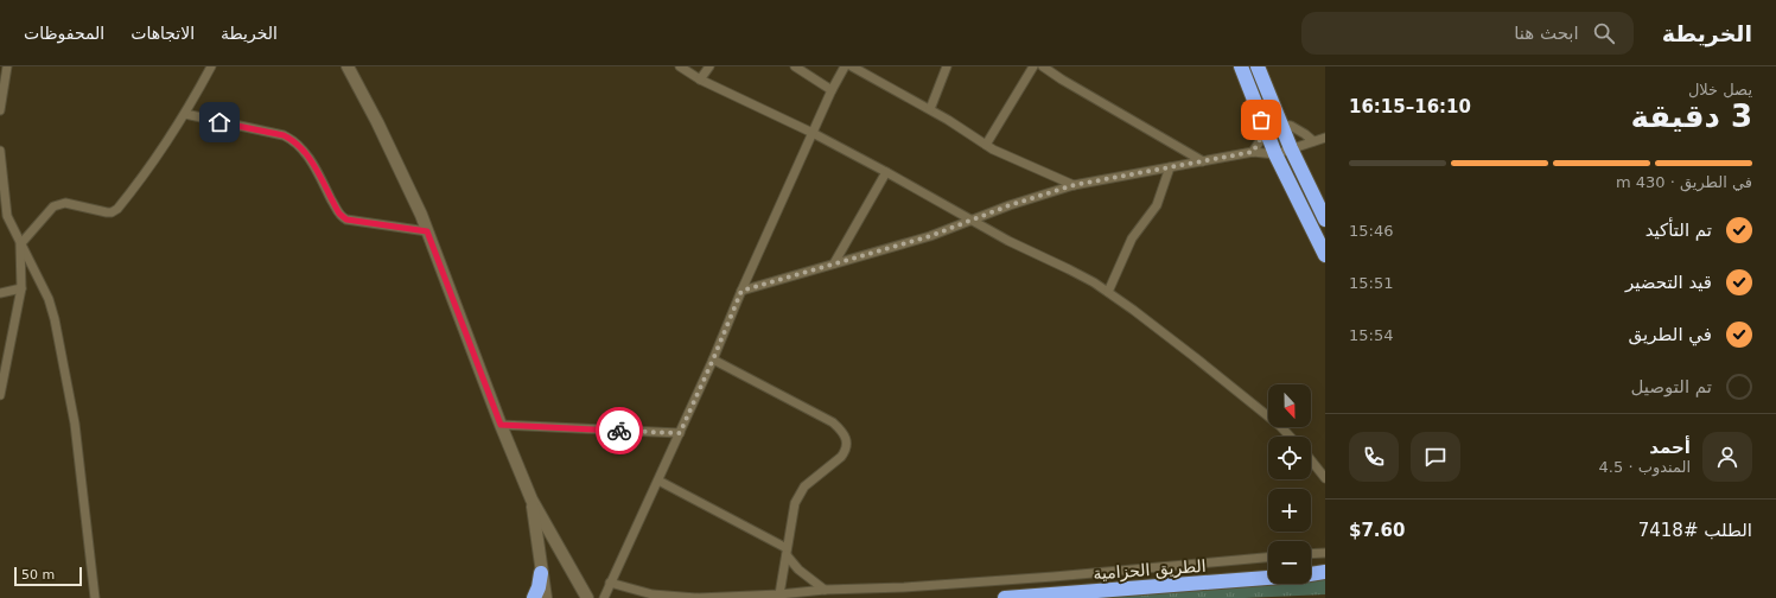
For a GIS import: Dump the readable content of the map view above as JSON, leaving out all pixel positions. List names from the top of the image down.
{
  "streets": {
    "highway": ["الطريق الحزامية"]
  },
  "scale_bar": "50 m",
  "north": "bottom",
  "page": {
    "header": "الخريطة",
    "search": "ابحث هنا",
    "nav": ["الخريطة", "الاتجاهات", "المحفوظات"],
    "heading": ["3 دقيقة", "يصل خلال", "16:10–16:15"],
    "panel": [
      "أحمد",
      "المندوب · 4.5",
      "الطلب #7418",
      "$7.60"
    ],
    "bar": "في الطريق · 430 m",
    "list": [
      ["تم التأكيد", "15:46"],
      ["قيد التحضير", "15:51"],
      ["في الطريق", "15:54"],
      "تم التوصيل"
    ],
    "map_buttons": ["+", "−"],
    "scale": "50 m"
  }
}
